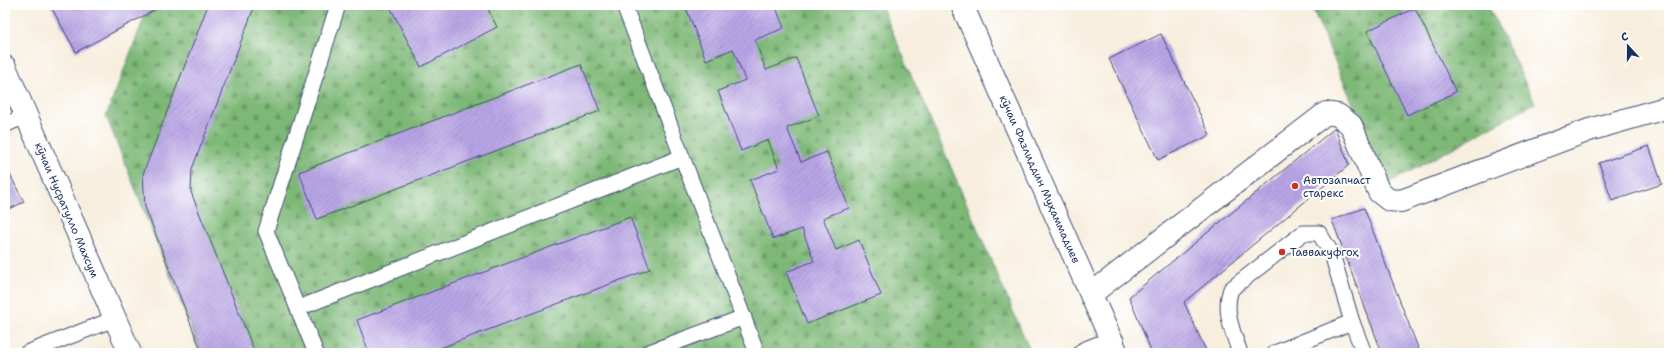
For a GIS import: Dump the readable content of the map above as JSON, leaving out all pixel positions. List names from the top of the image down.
{
  "streets": {
    "street": ["кӯчаи Фазлиддин Муҳаммадиев", "кӯчаи Нусратулло Махсум"]
  },
  "places": ["Автозапчаст старекс", "Таввакуфгоҳ"],
  "north": "top"
}
